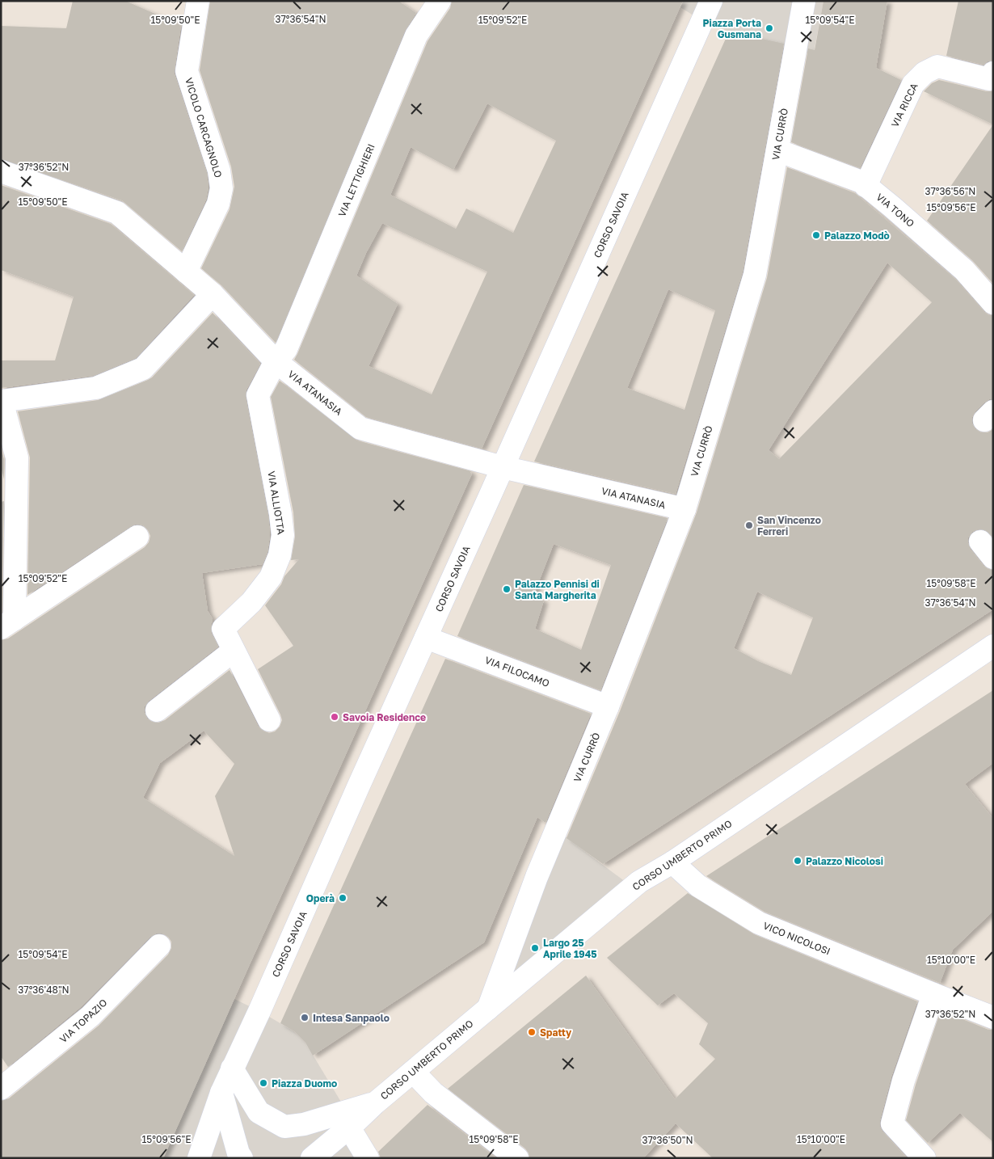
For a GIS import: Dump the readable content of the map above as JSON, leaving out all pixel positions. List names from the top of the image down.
{
  "streets": {
    "street": [
      "VIA RICCA",
      "VICOLO CARCAGNOLO",
      "VIA CURRÒ",
      "VIA LETTIGHIERI",
      "VIA TONO",
      "CORSO SAVOIA",
      "VIA ATANASIA",
      "VIA ALLIOTTA",
      "VIA FILOCAMO",
      "CORSO UMBERTO PRIMO",
      "VICO NICOLOSI",
      "VIA TOPAZIO"
    ]
  },
  "crossings": [
    ["VIA RICCA", "VIA TONO"],
    ["VICOLO CARCAGNOLO", "VIA ATANASIA"],
    ["VIA CURRÒ", "VIA TONO"],
    ["VIA CURRÒ", "VIA ATANASIA"],
    ["VIA CURRÒ", "VIA FILOCAMO"],
    ["VIA CURRÒ", "CORSO UMBERTO PRIMO"],
    ["VIA LETTIGHIERI", "VIA ATANASIA"],
    ["VIA LETTIGHIERI", "VIA ALLIOTTA"],
    ["CORSO SAVOIA", "VIA ATANASIA"],
    ["CORSO SAVOIA", "VIA FILOCAMO"],
    ["VIA ATANASIA", "VIA ALLIOTTA"],
    ["CORSO UMBERTO PRIMO", "VICO NICOLOSI"]
  ],
  "places": [
    "Piazza Porta Gusmana",
    "Palazzo Modò",
    "San Vincenzo Ferreri",
    "Palazzo Pennisi di Santa Margherita",
    "Savoia Residence",
    "Palazzo Nicolosi",
    "Operà",
    "Largo 25 Aprile 1945",
    "Intesa Sanpaolo",
    "Spatty",
    "Piazza Duomo"
  ],
  "coordinates": [
    "37°36'54\"N",
    "15°09'50\"E",
    "15°09'52\"E",
    "15°09'54\"E",
    "37°36'52\"N",
    "37°36'56\"N",
    "15°09'56\"E",
    "15°09'58\"E",
    "15°10'00\"E",
    "37°36'48\"N",
    "37°36'50\"N"
  ]
}
